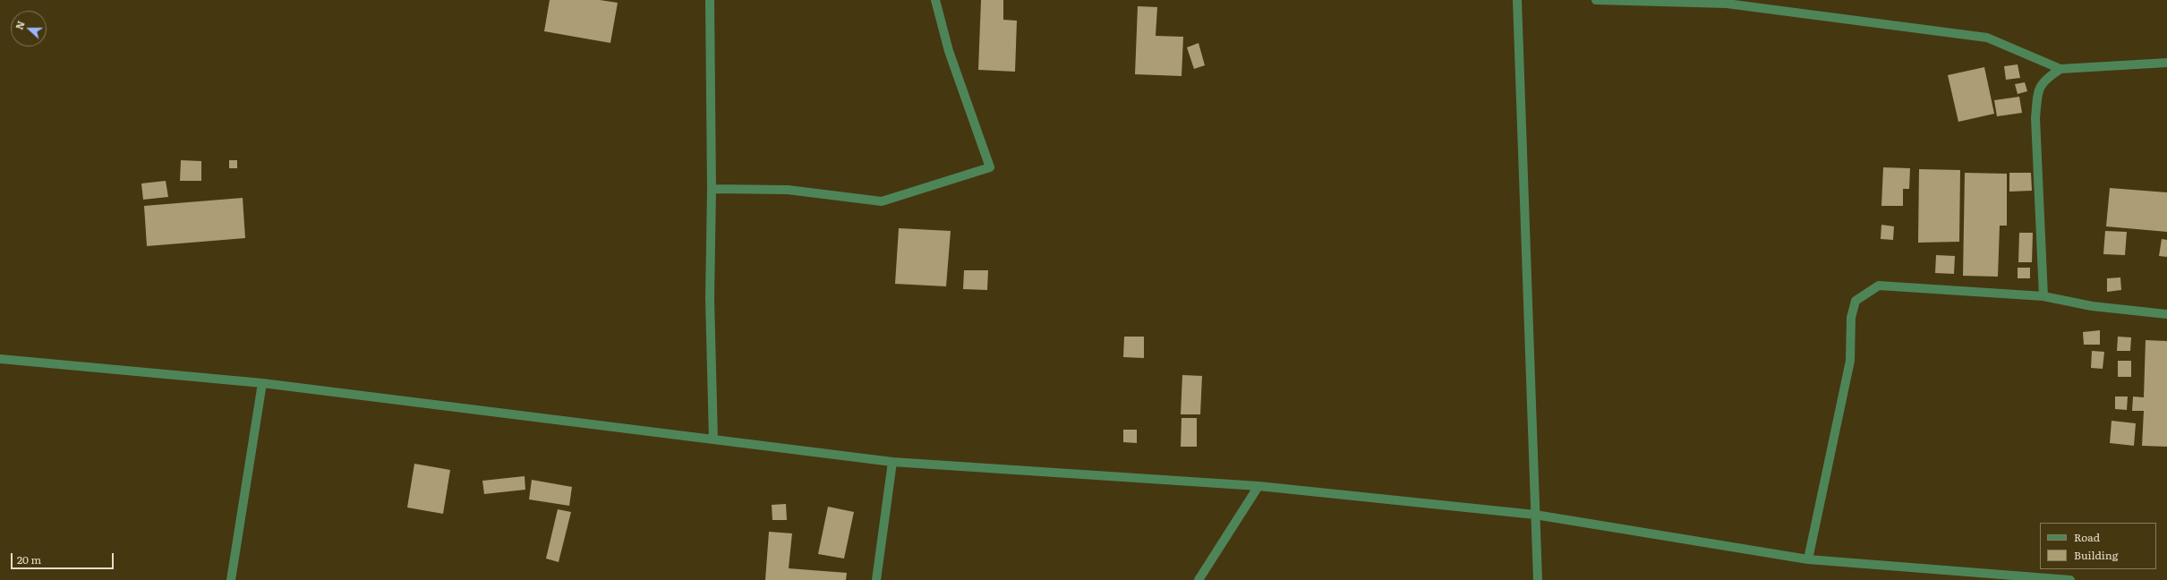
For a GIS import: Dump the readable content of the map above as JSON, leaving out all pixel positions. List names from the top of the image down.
{
  "legend": ["Road", "Building"],
  "scale_bar": "20 m",
  "north": "left"
}
